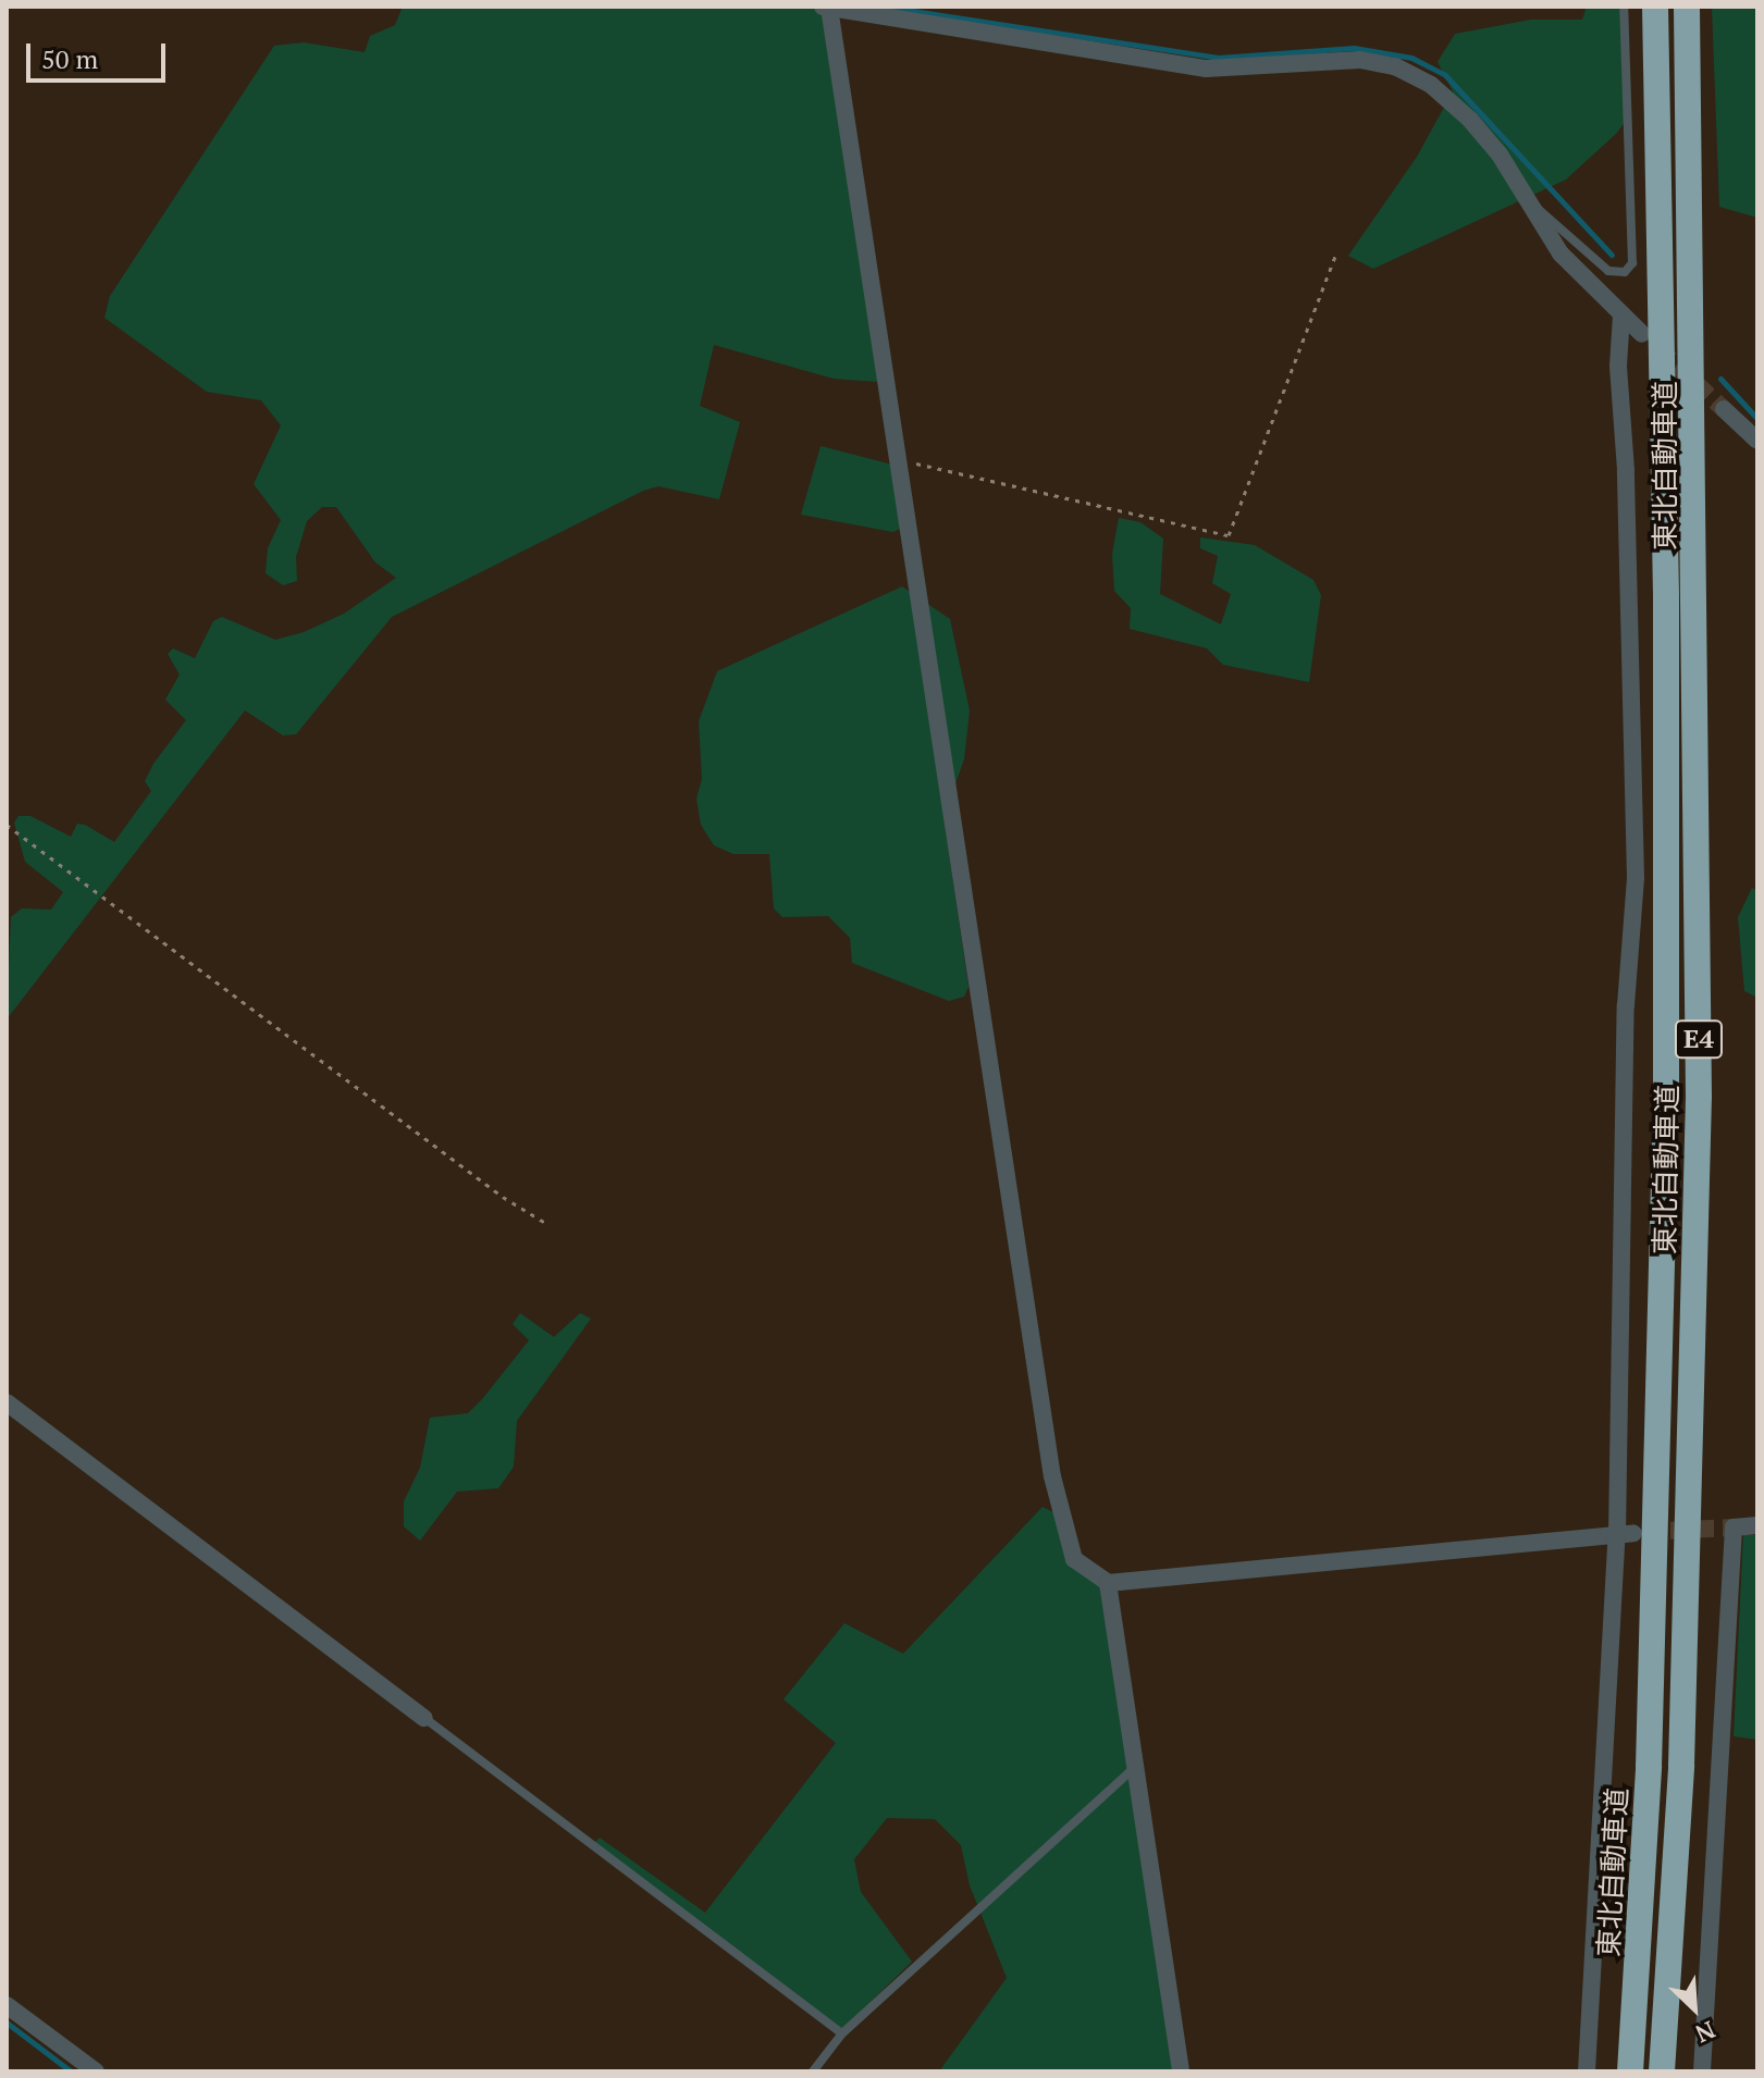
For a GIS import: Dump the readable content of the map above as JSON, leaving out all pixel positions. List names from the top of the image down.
{
  "streets": {
    "highway": ["東北自動車道", "E4"]
  },
  "scale_bar": "50 m",
  "north": "bottom right"
}
